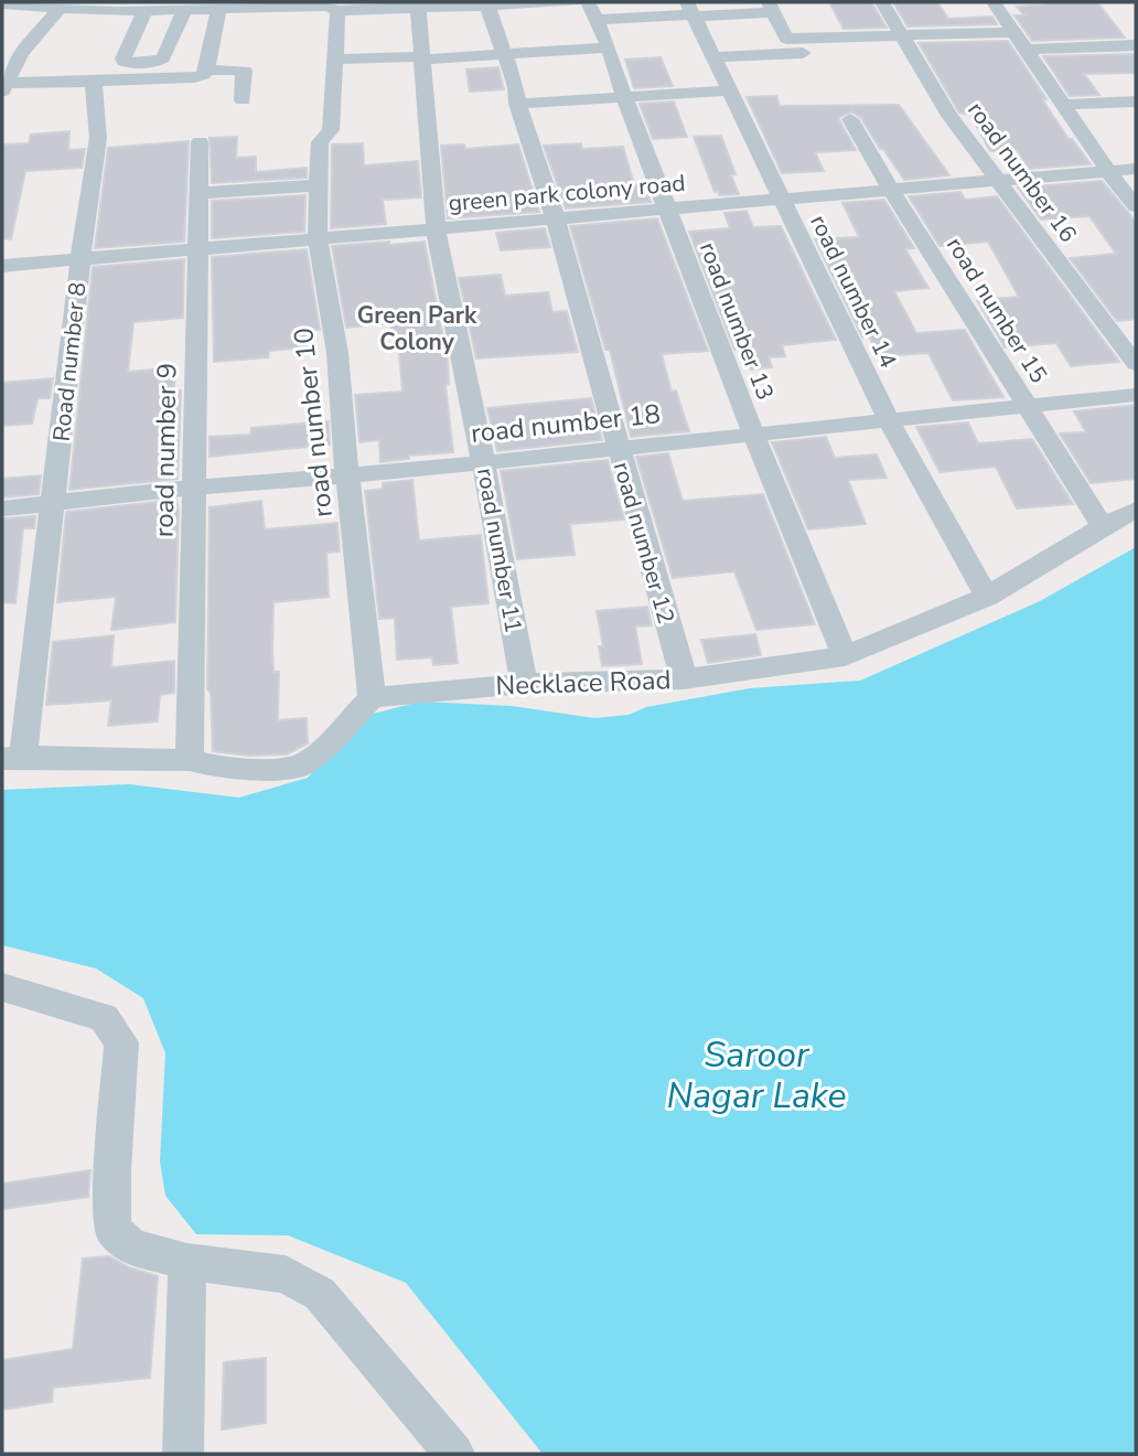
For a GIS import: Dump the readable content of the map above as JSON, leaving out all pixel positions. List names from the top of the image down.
{
  "streets": {
    "street": [
      "road number 16",
      "green park colony road",
      "road number 14",
      "road number 15",
      "road number 13",
      "Road number 8",
      "road number 10",
      "road number 18",
      "road number 9",
      "road number 12",
      "road number 11",
      "Necklace Road"
    ]
  },
  "crossings": [
    ["road number 16", "green park colony road"],
    ["green park colony road", "road number 14"],
    ["green park colony road", "road number 15"],
    ["green park colony road", "road number 13"],
    ["green park colony road", "Road number 8"],
    ["green park colony road", "road number 10"],
    ["green park colony road", "road number 9"],
    ["green park colony road", "road number 12"],
    ["green park colony road", "road number 11"],
    ["road number 14", "road number 18"],
    ["road number 14", "Necklace Road"],
    ["road number 15", "road number 18"],
    ["road number 15", "Necklace Road"],
    ["road number 13", "road number 18"],
    ["road number 13", "Necklace Road"],
    ["Road number 8", "road number 18"],
    ["road number 10", "road number 18"],
    ["road number 10", "Necklace Road"],
    ["road number 18", "road number 9"],
    ["road number 18", "road number 12"],
    ["road number 18", "road number 11"],
    ["road number 12", "Necklace Road"],
    ["road number 11", "Necklace Road"]
  ],
  "districts": ["Green Park Colony"],
  "water": ["Saroor Nagar Lake"]
}
